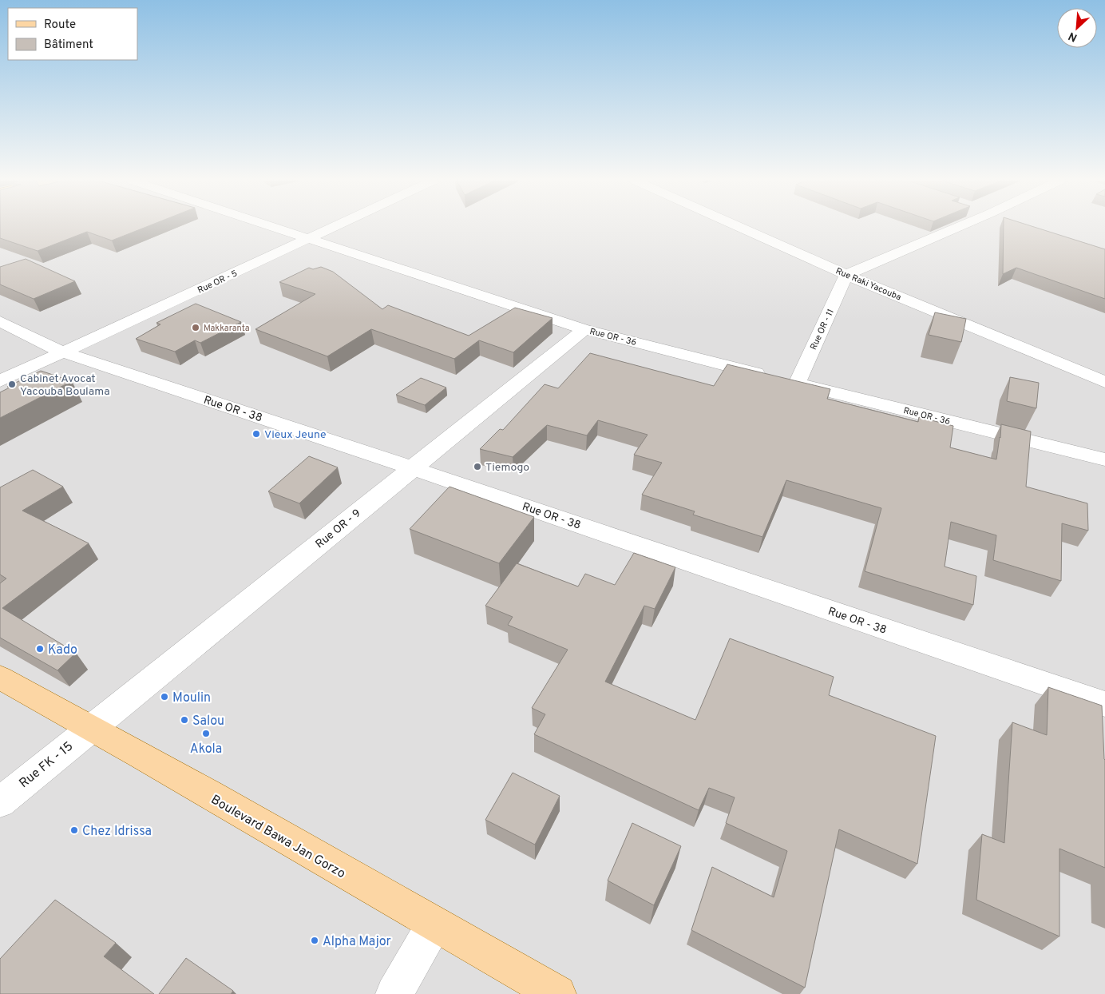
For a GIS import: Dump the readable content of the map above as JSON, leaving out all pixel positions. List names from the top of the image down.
{
  "streets": {
    "main road": ["Boulevard Bawa Jan Gorzo"],
    "street": [
      "Rue OR - 5",
      "Rue Raki Yacouba",
      "Rue OR - 11",
      "Rue OR - 36",
      "Rue OR - 38",
      "Rue OR - 9",
      "Rue FK - 15"
    ]
  },
  "crossings": [
    ["Rue OR - 5", "Rue OR - 36"],
    ["Rue OR - 5", "Rue OR - 38"],
    ["Rue Raki Yacouba", "Rue OR - 11"],
    ["Rue OR - 11", "Rue OR - 36"],
    ["Rue OR - 36", "Rue OR - 9"],
    ["Rue OR - 38", "Rue OR - 9"],
    ["Rue OR - 9", "Rue FK - 15"],
    ["Rue OR - 9", "Boulevard Bawa Jan Gorzo"],
    ["Rue FK - 15", "Boulevard Bawa Jan Gorzo"]
  ],
  "places": [
    "Makkaranta",
    "Cabinet Avocat Yacouba Boulama",
    "Vieux Jeune",
    "Tiemogo",
    "Kado",
    "Moulin",
    "Salou",
    "Akola",
    "Chez Idrissa",
    "Alpha Major"
  ],
  "legend": ["Route", "Bâtiment"],
  "north": "bottom left"
}
